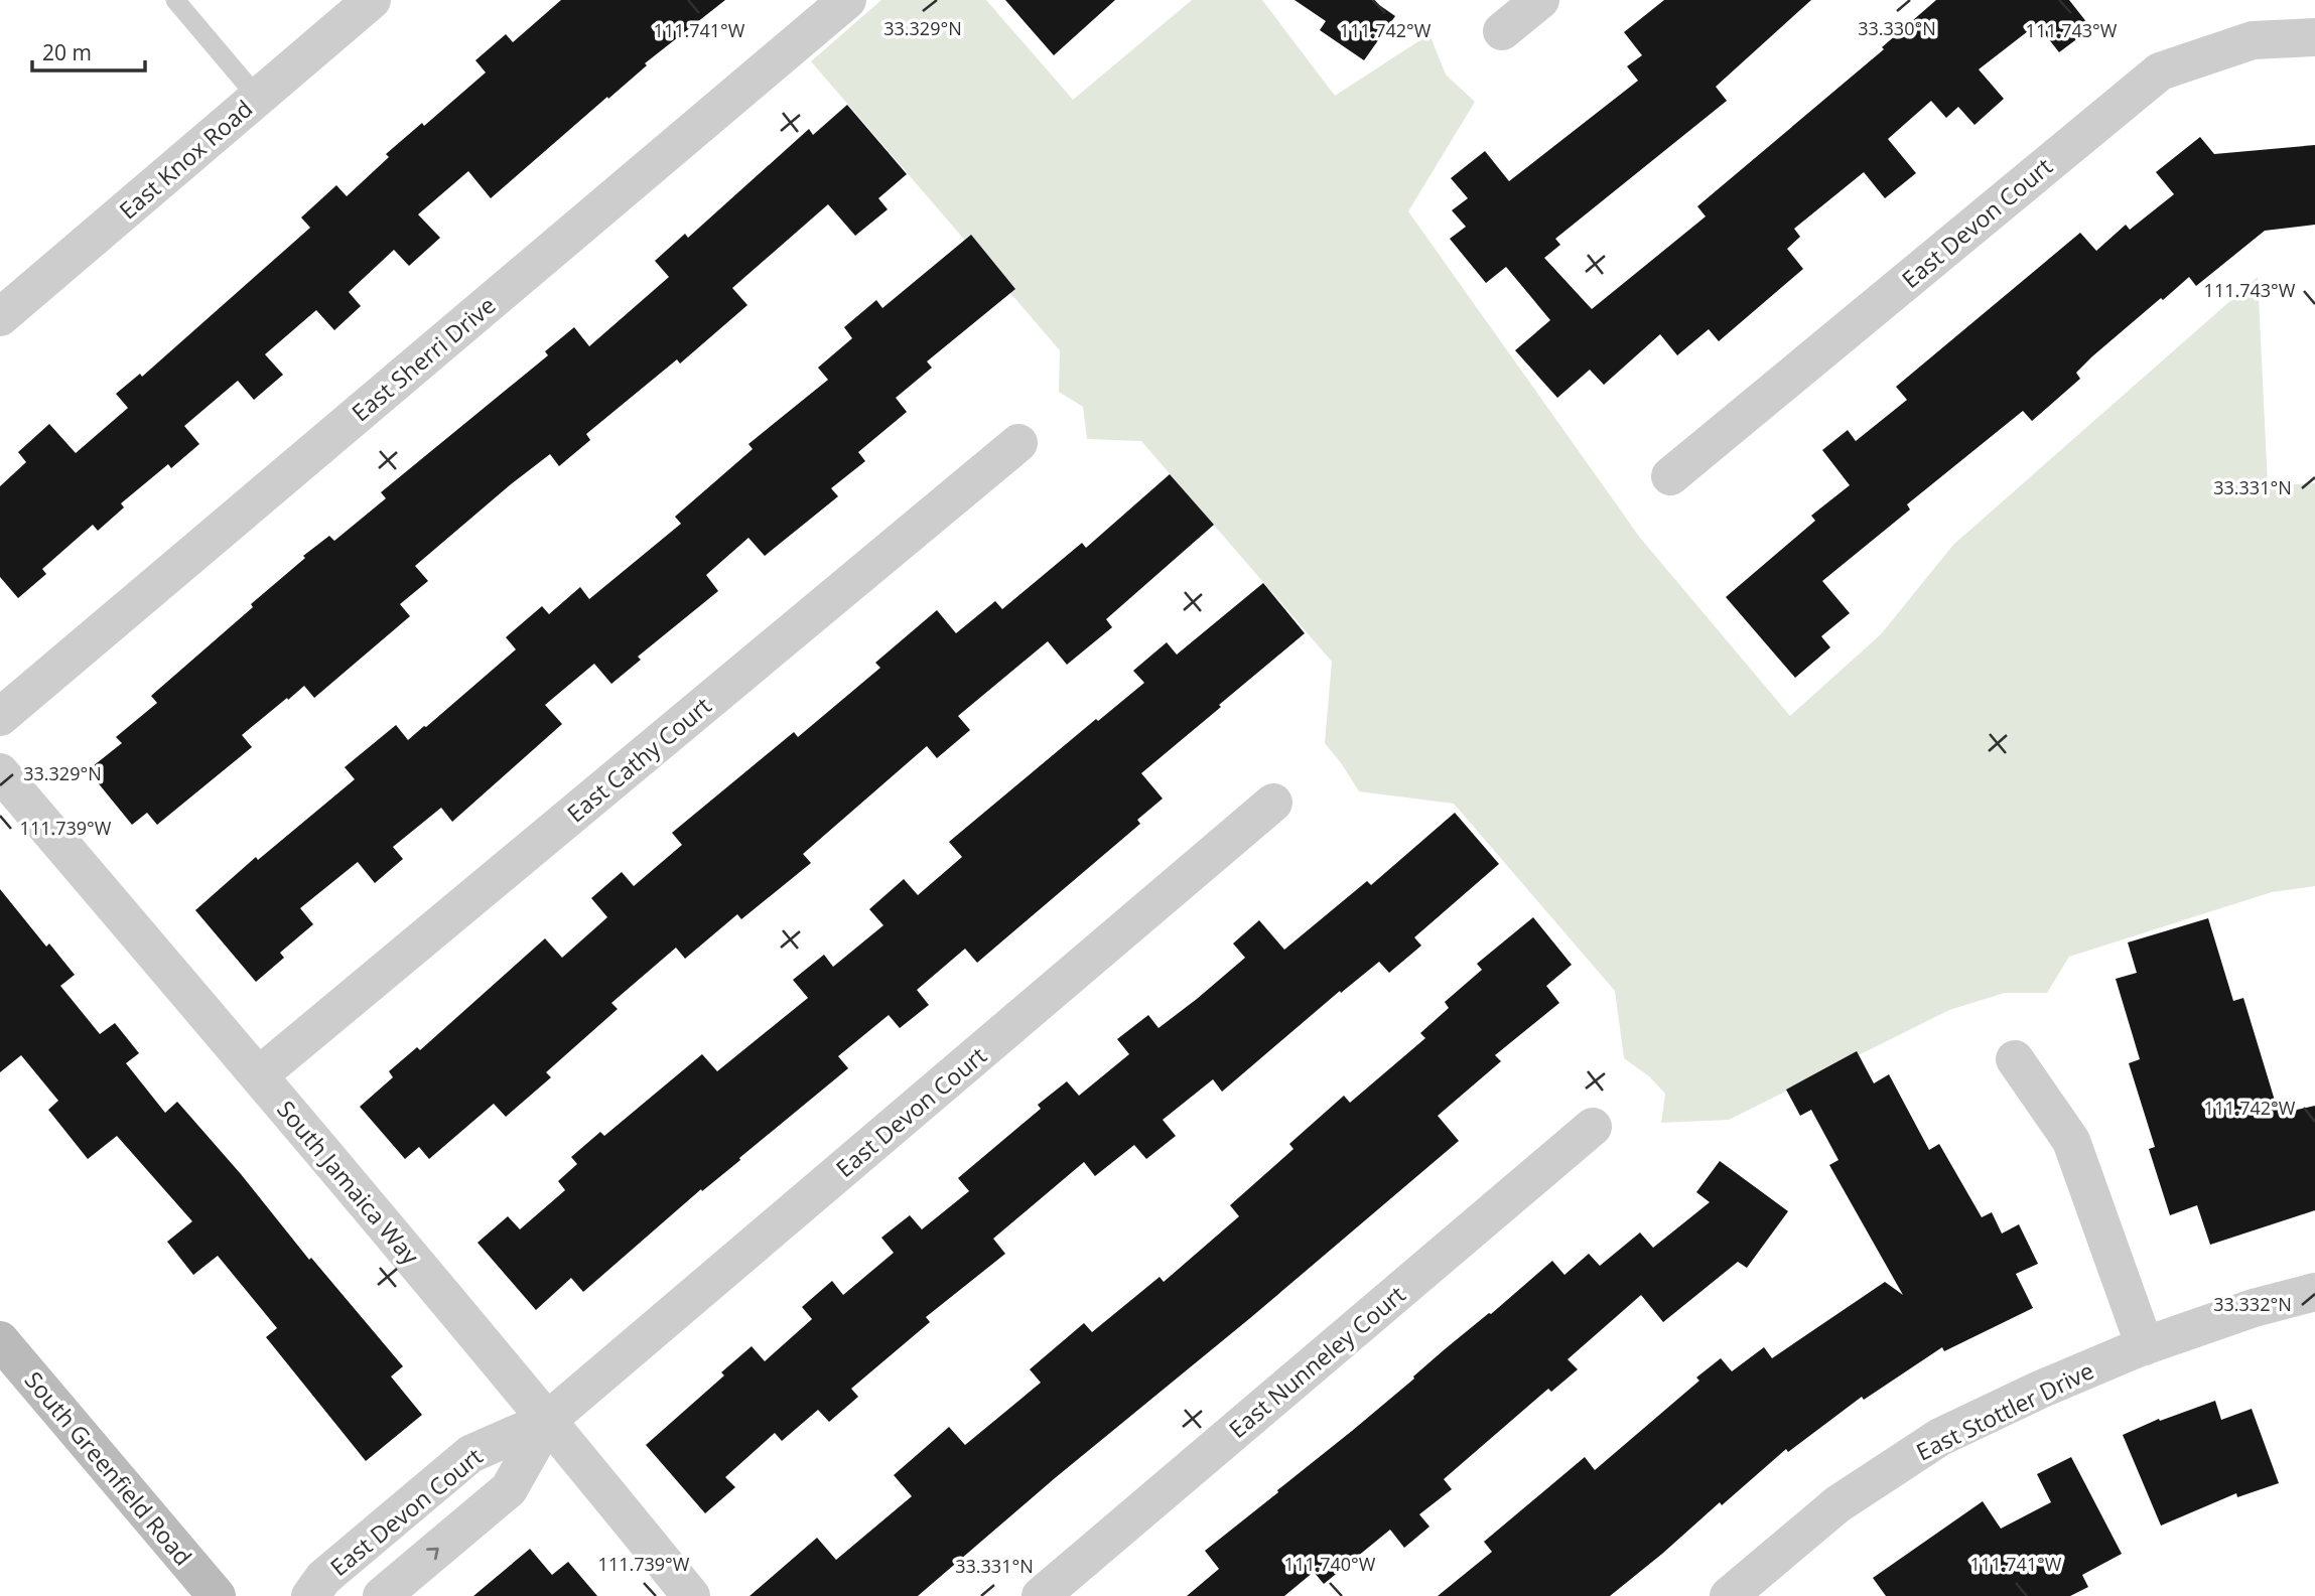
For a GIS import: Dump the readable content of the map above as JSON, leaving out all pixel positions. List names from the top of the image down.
{
  "streets": {
    "main road": ["South Greenfield Road"],
    "street": [
      "East Knox Road",
      "East Devon Court",
      "East Sherri Drive",
      "East Cathy Court",
      "South Jamaica Way",
      "East Nunneley Court",
      "East Stottler Drive"
    ]
  },
  "crossings": [
    ["East Devon Court", "South Jamaica Way"],
    ["East Cathy Court", "South Jamaica Way"]
  ],
  "scale_bar": "20 m",
  "coordinates": [
    "33.329°N",
    "33.330°N",
    "111.741°W",
    "111.742°W",
    "111.743°W",
    "33.331°N",
    "111.739°W",
    "33.332°N",
    "111.740°W"
  ]
}
